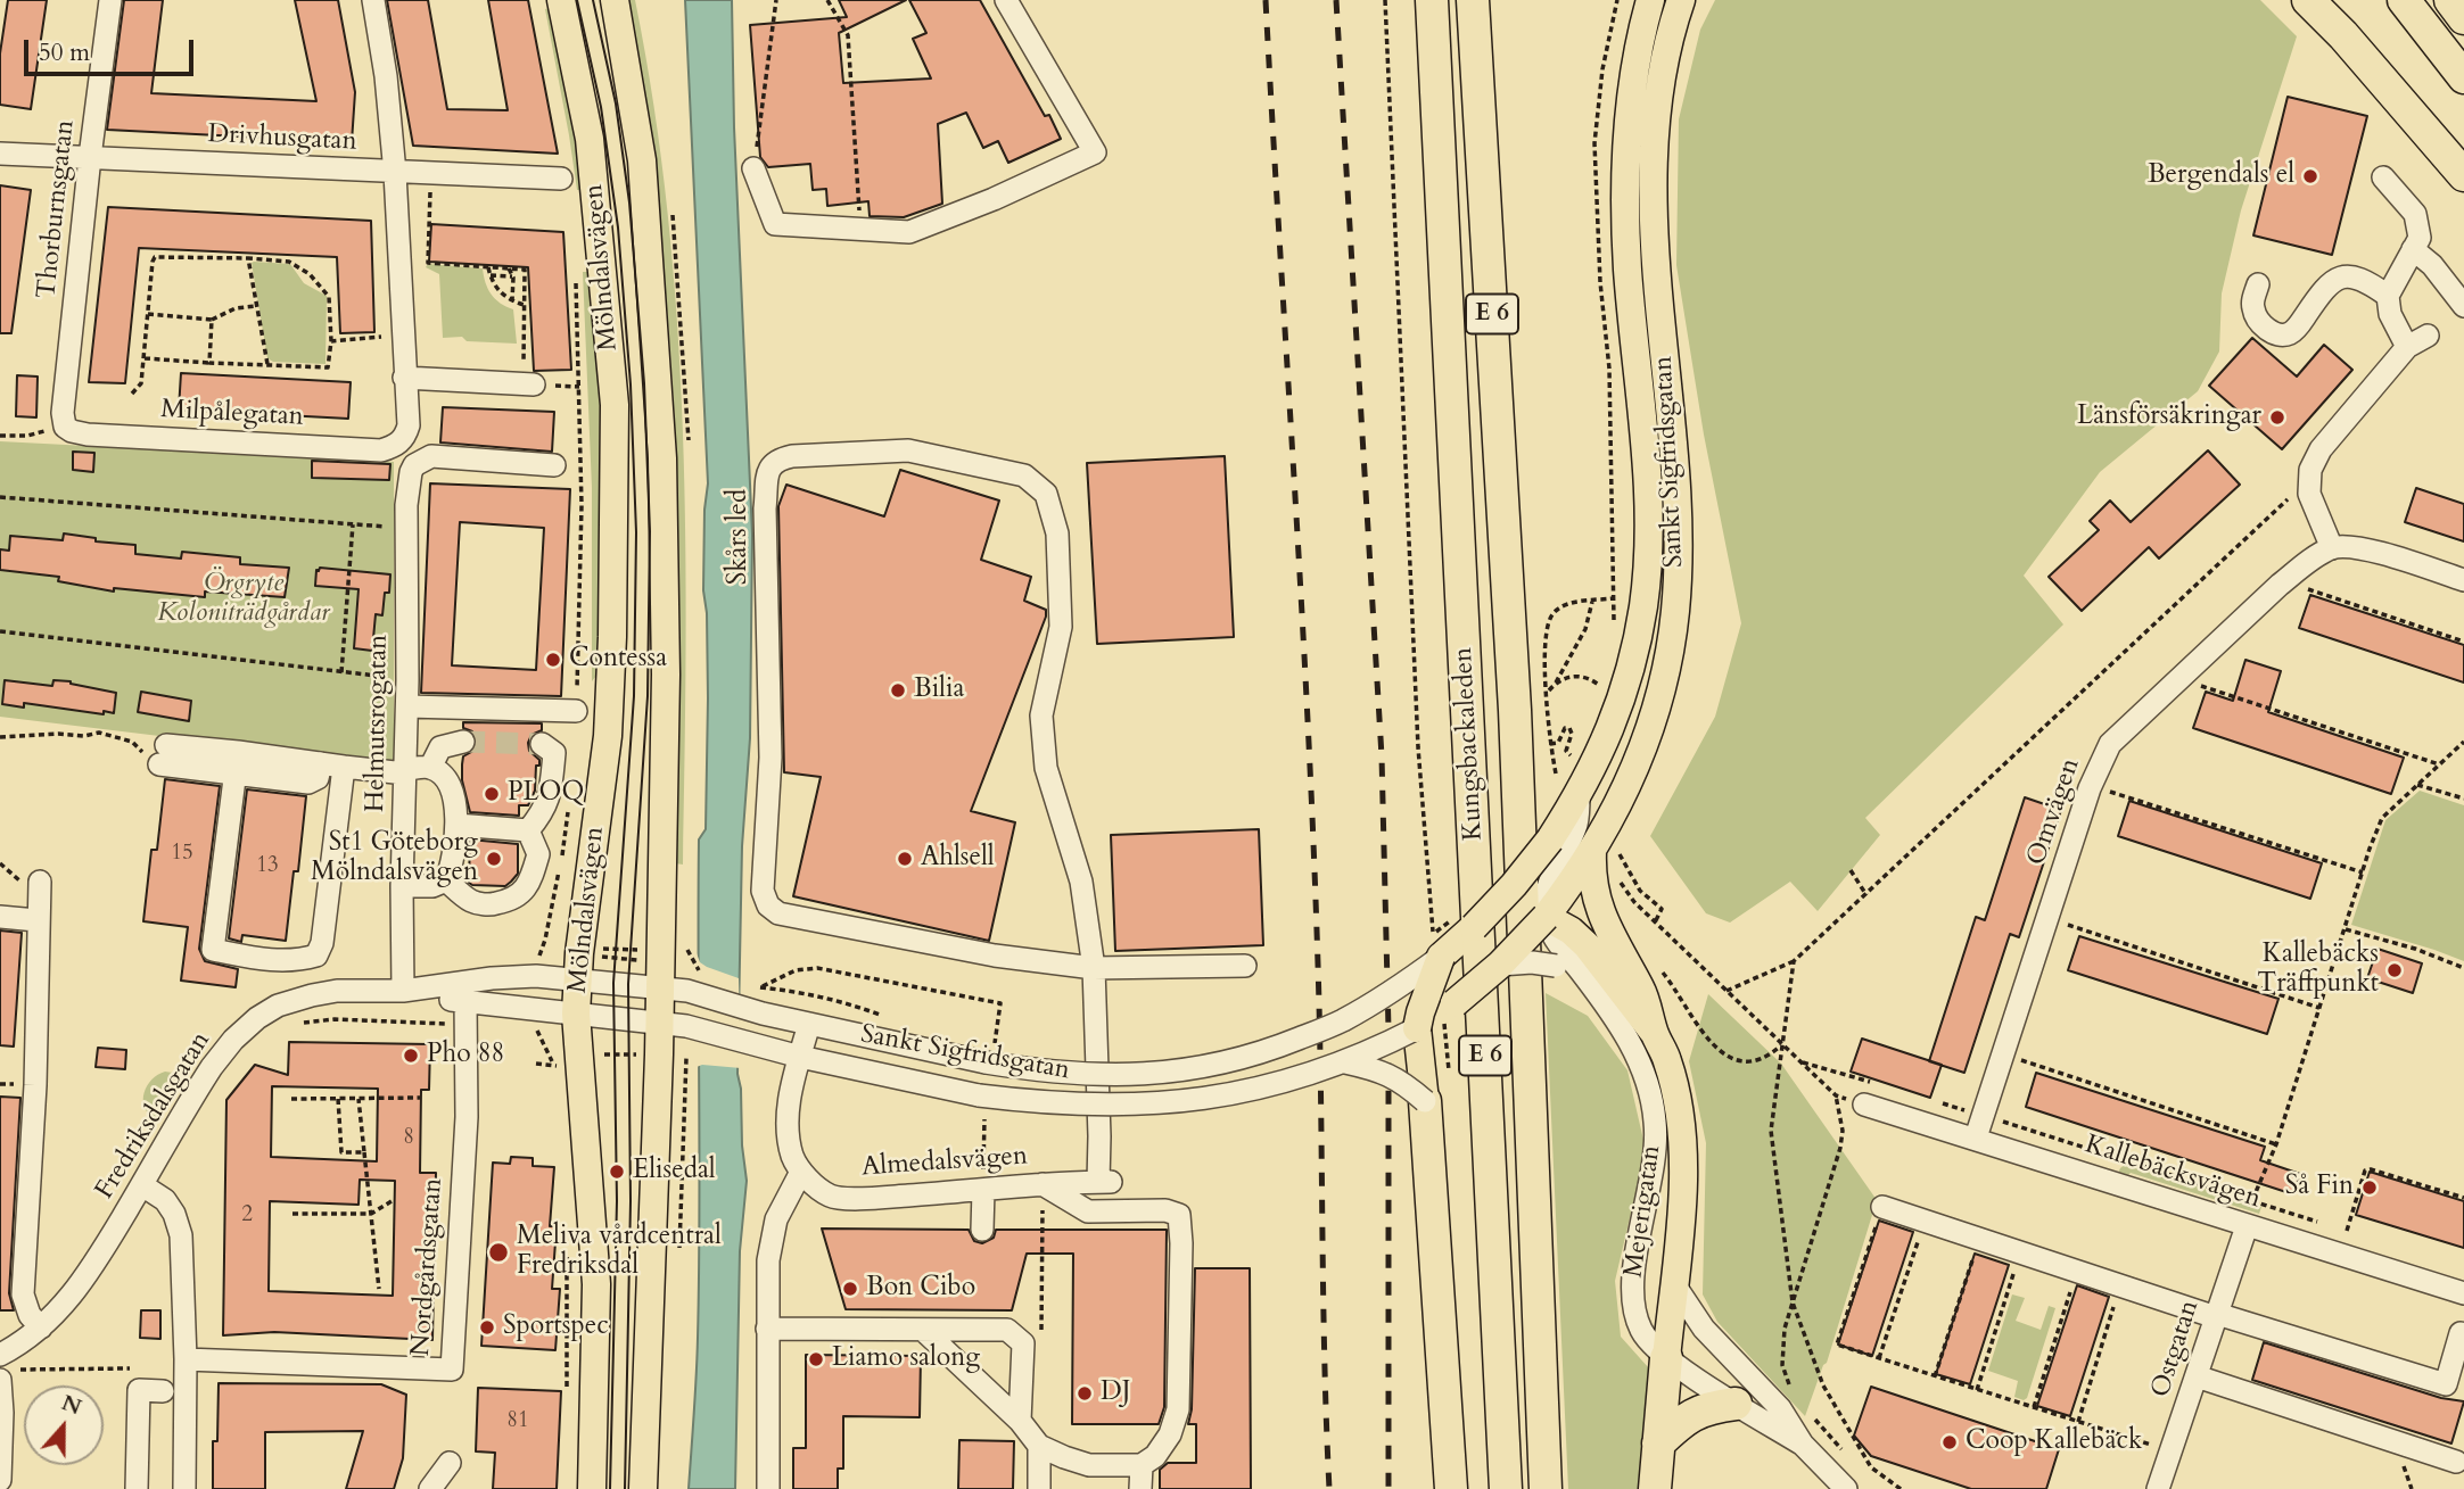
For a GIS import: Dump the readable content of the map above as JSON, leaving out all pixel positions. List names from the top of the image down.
{
  "streets": {
    "highway": ["E 6", "Kungsbackaleden"],
    "main road": ["Mölndalsvägen", "Sankt Sigfridsgatan", "Mejerigatan"],
    "street": [
      "Drivhusgatan",
      "Thorburnsgatan",
      "Milpålegatan",
      "Skårs led",
      "Helmutsrogatan",
      "Omvägen",
      "Fredriksdalsgatan",
      "Almedalsvägen",
      "Kallebäcksvägen",
      "Nordgårdsgatan",
      "Ostgatan"
    ]
  },
  "crossings": [
    ["Drivhusgatan", "Thorburnsgatan"],
    ["Thorburnsgatan", "Milpålegatan"],
    ["Mölndalsvägen", "Sankt Sigfridsgatan"],
    ["Mölndalsvägen", "Fredriksdalsgatan"],
    ["Sankt Sigfridsgatan", "Fredriksdalsgatan"],
    ["Sankt Sigfridsgatan", "Mejerigatan"],
    ["Skårs led", "Almedalsvägen"],
    ["Helmutsrogatan", "Fredriksdalsgatan"],
    ["Omvägen", "Kallebäcksvägen"],
    ["Fredriksdalsgatan", "Nordgårdsgatan"],
    ["Kallebäcksvägen", "Ostgatan"]
  ],
  "parks": ["Örgryte Koloniträdgårdar"],
  "places": [
    "Bergendals el",
    "Länsförsäkringar",
    "Contessa",
    "Bilia",
    "PLOQ",
    "St1 Göteborg Mölndalsvägen",
    "Ahlsell",
    "Kallebäcks Träffpunkt",
    "Pho 88",
    "Elisedal",
    "Så Fin",
    "Meliva vårdcentral Fredriksdal",
    "Bon Cibo",
    "Sportspec",
    "Liamo salong",
    "DJ",
    "Coop Kallebäck"
  ],
  "house_numbers": [
    "15",
    "13",
    "8",
    "2",
    "81"
  ],
  "scale_bar": "50 m",
  "north": "top"
}
